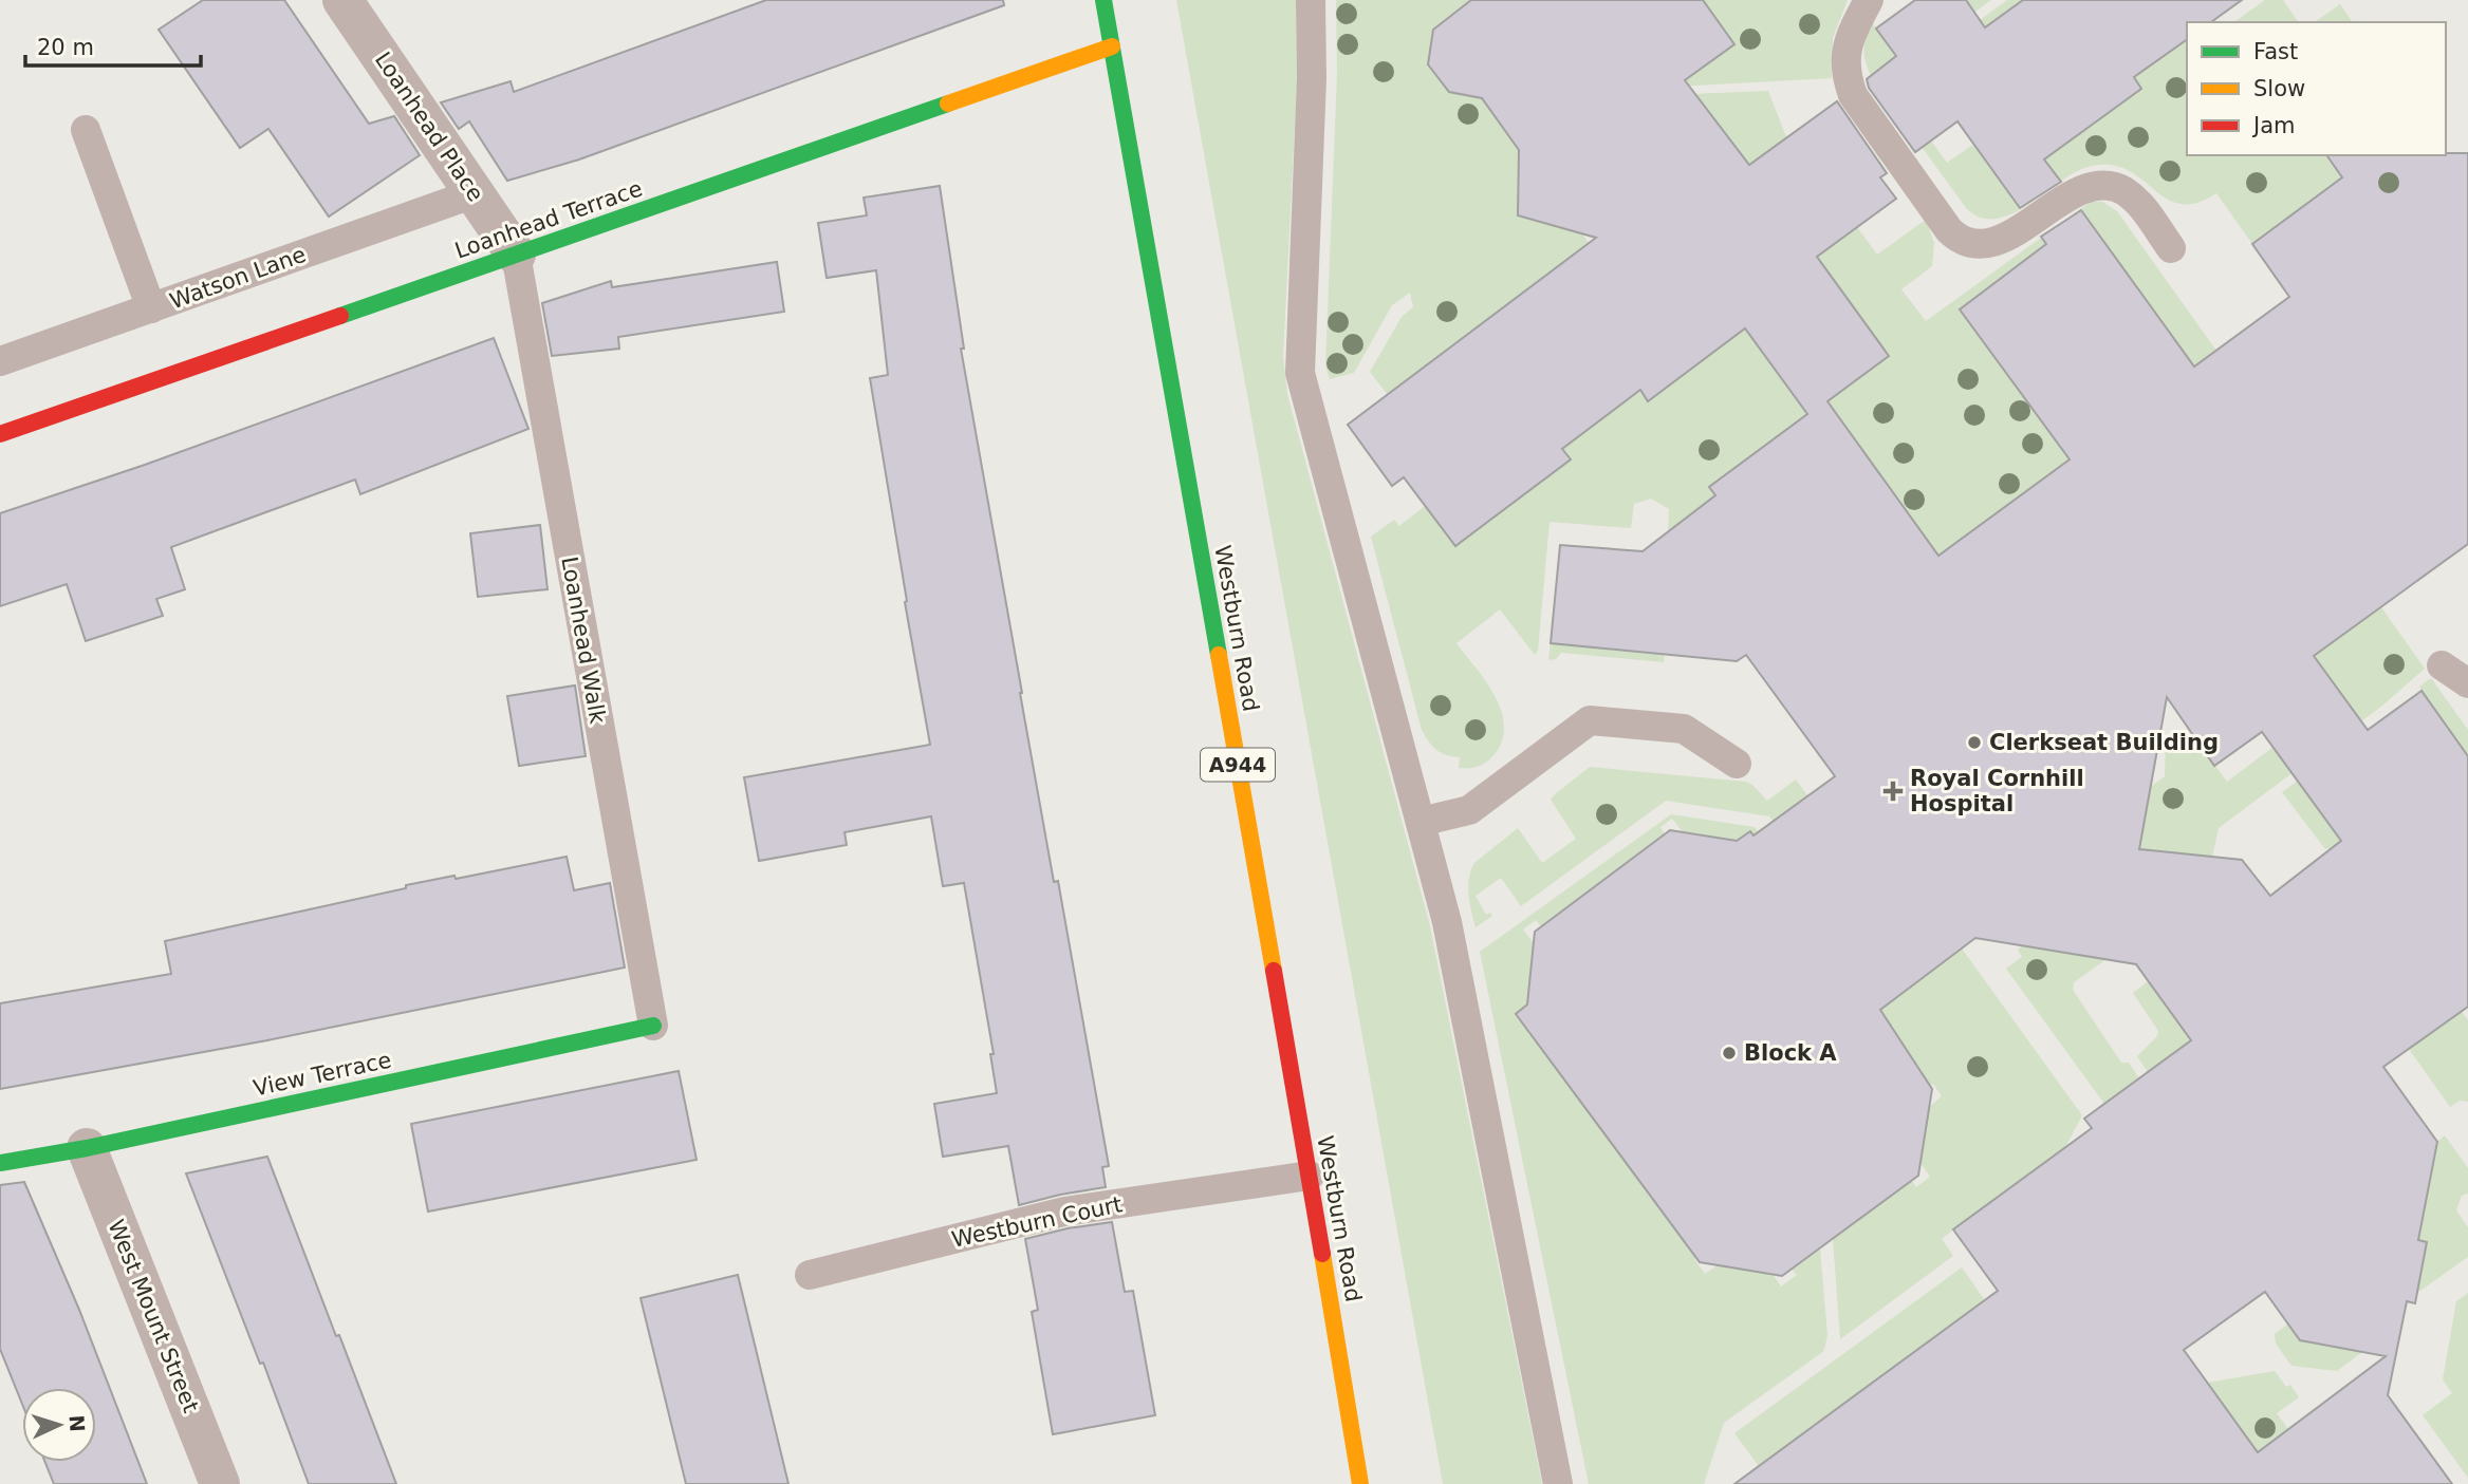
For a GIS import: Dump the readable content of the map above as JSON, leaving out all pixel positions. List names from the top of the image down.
{
  "streets": {
    "street": [
      "Loanhead Place",
      "Loanhead Terrace",
      "Westburn Road",
      "A944",
      "View Terrace",
      "West Mount Street"
    ],
    "lane": ["Watson Lane", "Loanhead Walk", "Westburn Court"]
  },
  "crossings": [
    ["Loanhead Place", "Loanhead Terrace"],
    ["Loanhead Place", "Watson Lane"],
    ["Loanhead Place", "Loanhead Walk"],
    ["Loanhead Terrace", "Westburn Road"],
    ["Loanhead Terrace", "Loanhead Walk"],
    ["Westburn Road", "Westburn Court"],
    ["Loanhead Walk", "View Terrace"],
    ["View Terrace", "West Mount Street"]
  ],
  "places": {
    "other": ["Clerkseat Building", "Block A"],
    "health": ["Royal Cornhill Hospital"]
  },
  "legend": ["Fast", "Slow", "Jam"],
  "scale_bar": "20 m",
  "north": "right"
}
